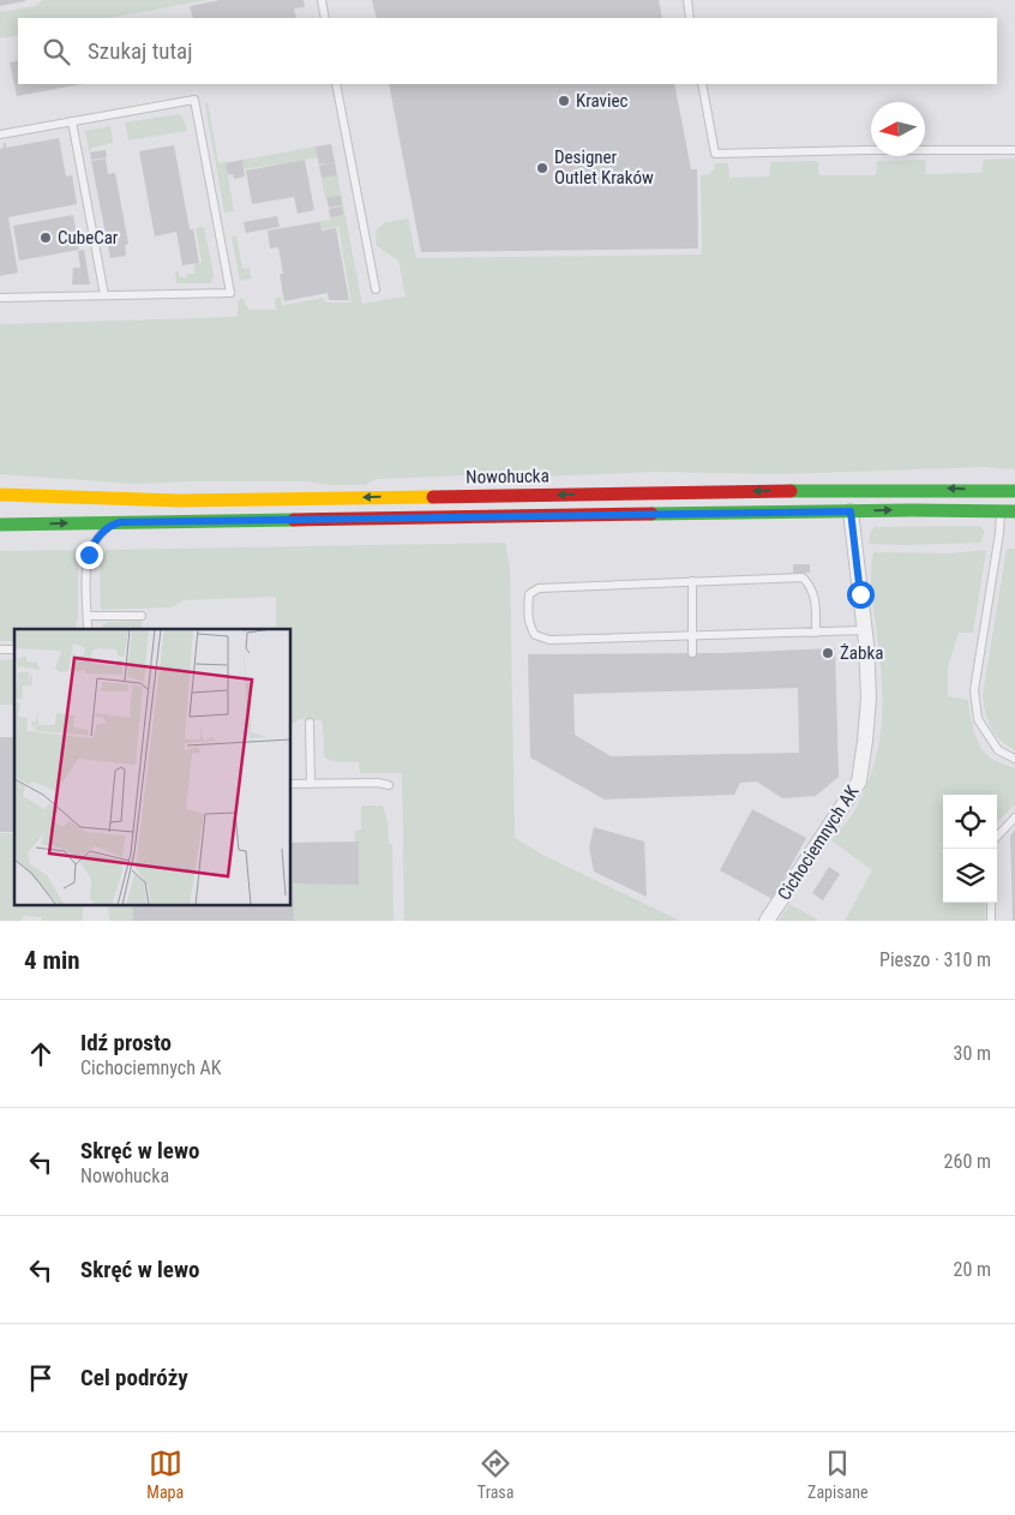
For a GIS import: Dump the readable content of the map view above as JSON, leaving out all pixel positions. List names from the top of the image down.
{
  "streets": {
    "main road": ["Nowohucka"],
    "street": ["Cichociemnych AK"]
  },
  "places": [
    "Kraviec",
    "Designer Outlet Kraków",
    "CubeCar",
    "Żabka"
  ],
  "north": "left",
  "page": {
    "search": "Szukaj tutaj",
    "heading": ["4 min", "Pieszo · 310 m"],
    "list": [
      ["Idź prosto", "Cichociemnych AK", "30 m"],
      ["Skręć w lewo", "Nowohucka", "260 m"],
      ["Skręć w lewo", "20 m"],
      "Cel podróży"
    ],
    "nav": ["Mapa", "Trasa", "Zapisane"]
  }
}
